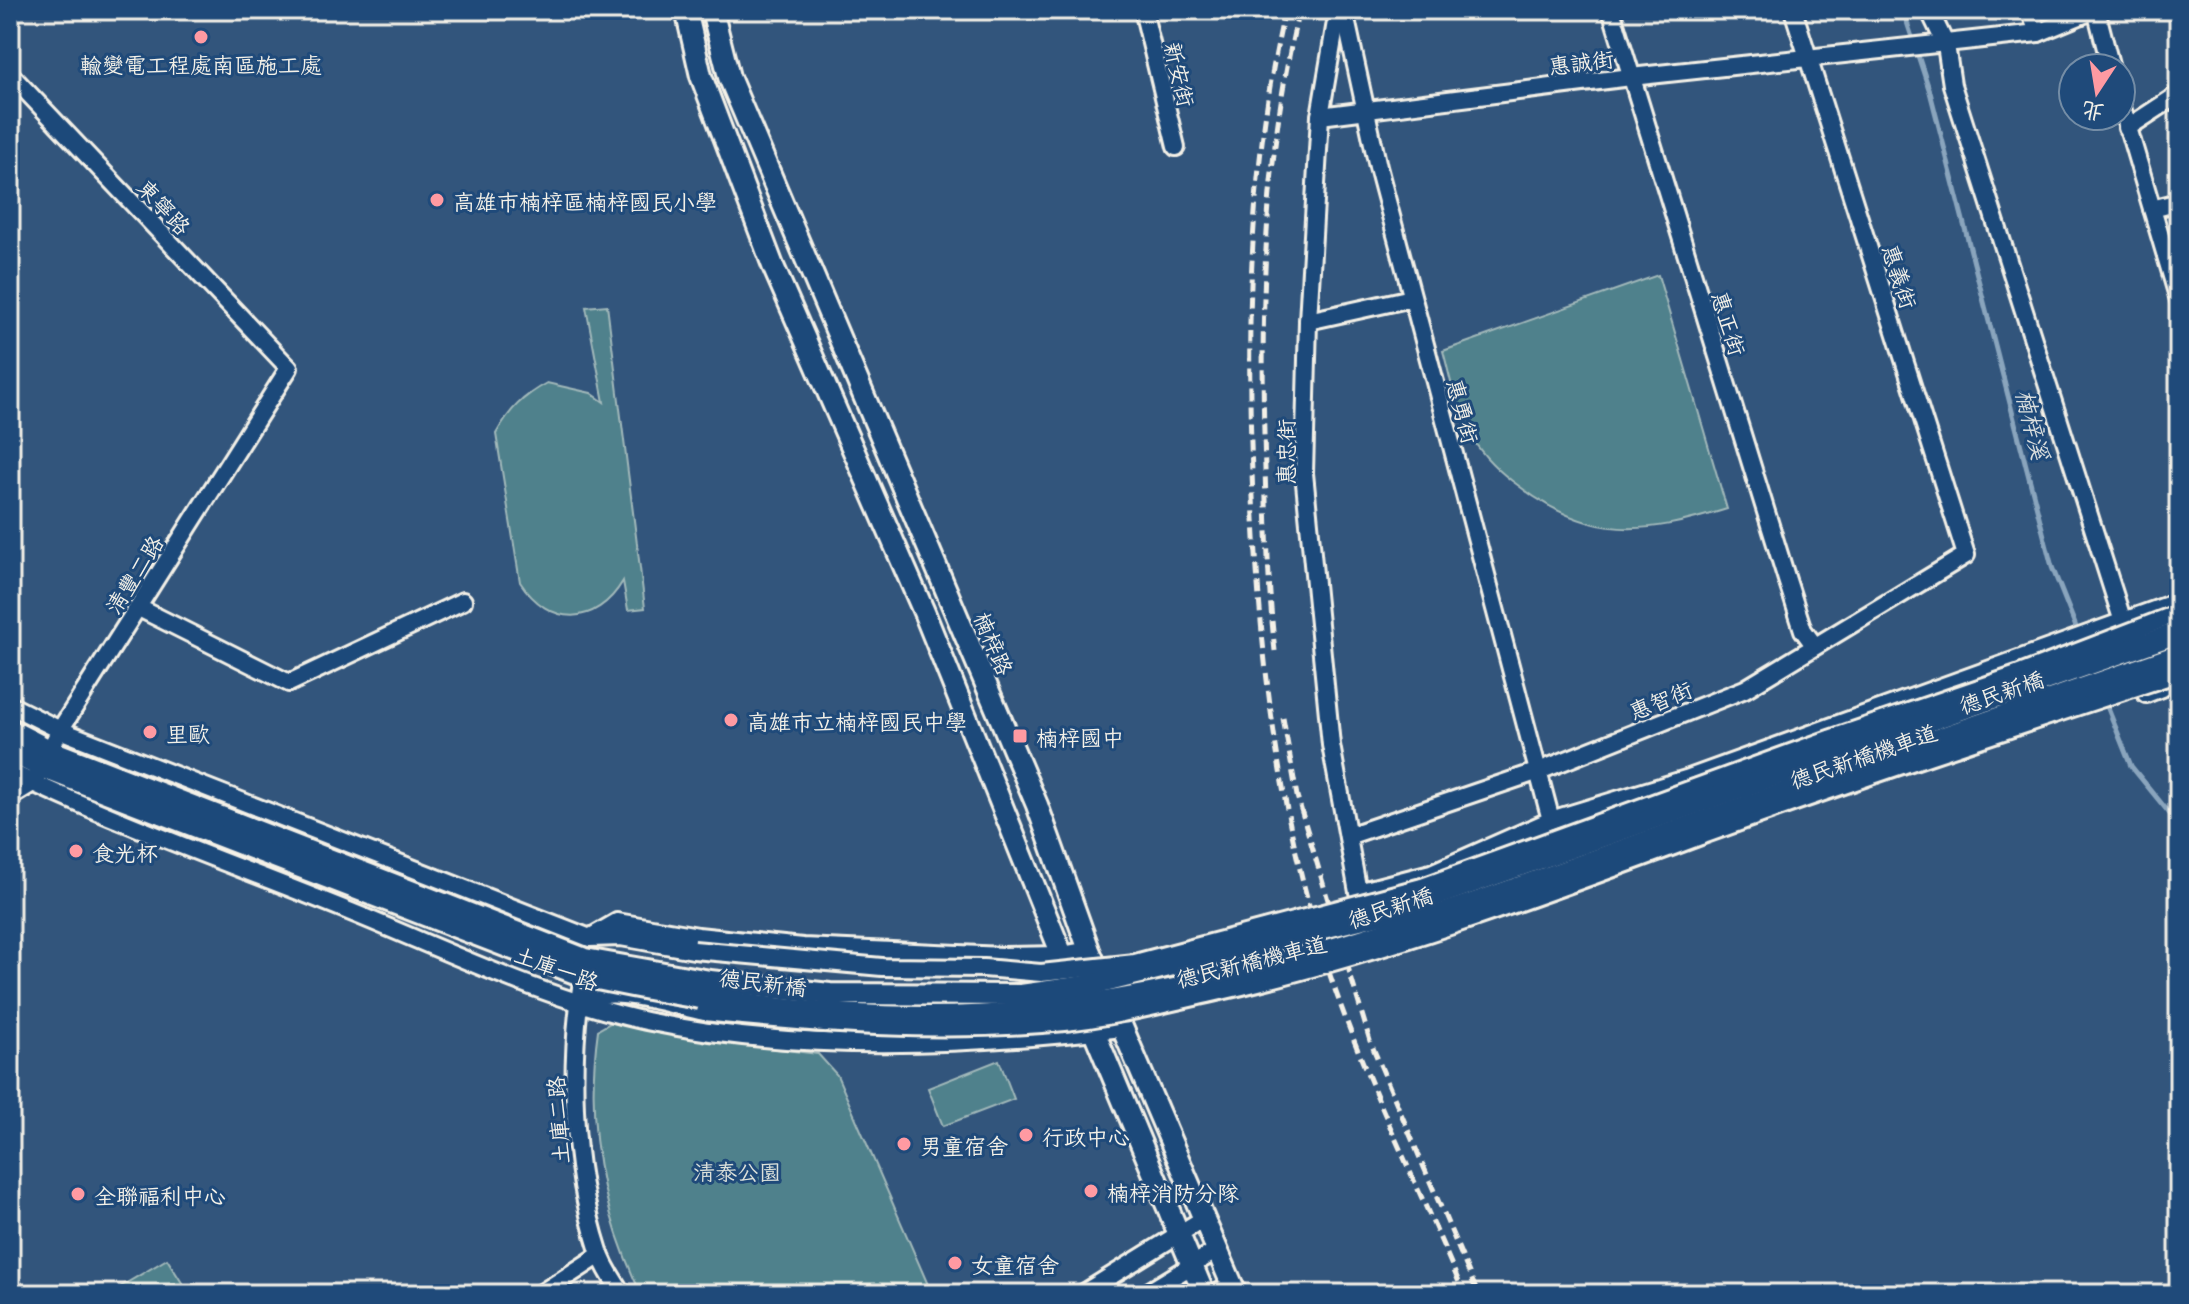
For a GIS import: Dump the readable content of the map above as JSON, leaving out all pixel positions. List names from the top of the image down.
{
  "streets": {
    "street": [
      "惠誠街",
      "新安街",
      "東寧路",
      "惠義街",
      "惠正街",
      "惠勇街",
      "惠忠街",
      "清豐二路",
      "楠梓路",
      "德民新橋",
      "惠智街",
      "德民新橋機車道",
      "土庫一路",
      "土庫二路"
    ]
  },
  "crossings": [
    ["惠誠街", "惠義街"],
    ["惠誠街", "惠正街"],
    ["惠誠街", "惠勇街"],
    ["惠誠街", "惠忠街"],
    ["東寧路", "清豐二路"],
    ["惠義街", "惠智街"],
    ["惠正街", "惠智街"],
    ["惠勇街", "惠忠街"],
    ["惠勇街", "惠智街"],
    ["惠忠街", "惠智街"],
    ["清豐二路", "土庫一路"],
    ["楠梓路", "土庫一路"],
    ["德民新橋", "德民新橋機車道"],
    ["德民新橋", "土庫一路"],
    ["德民新橋", "土庫二路"],
    ["德民新橋機車道", "土庫一路"],
    ["德民新橋機車道", "土庫二路"],
    ["土庫一路", "土庫二路"]
  ],
  "water": ["楠梓溪"],
  "parks": ["清泰公園"],
  "places": {
    "other": [
      "輸變電工程處南區施工處",
      "高雄市楠梓區楠梓國民小學",
      "高雄市立楠梓國民中學",
      "里歐",
      "食光杯",
      "行政中心",
      "男童宿舍",
      "楠梓消防分隊",
      "全聯福利中心",
      "女童宿舍"
    ],
    "transit": ["楠梓國中"]
  },
  "north": "bottom"
}
